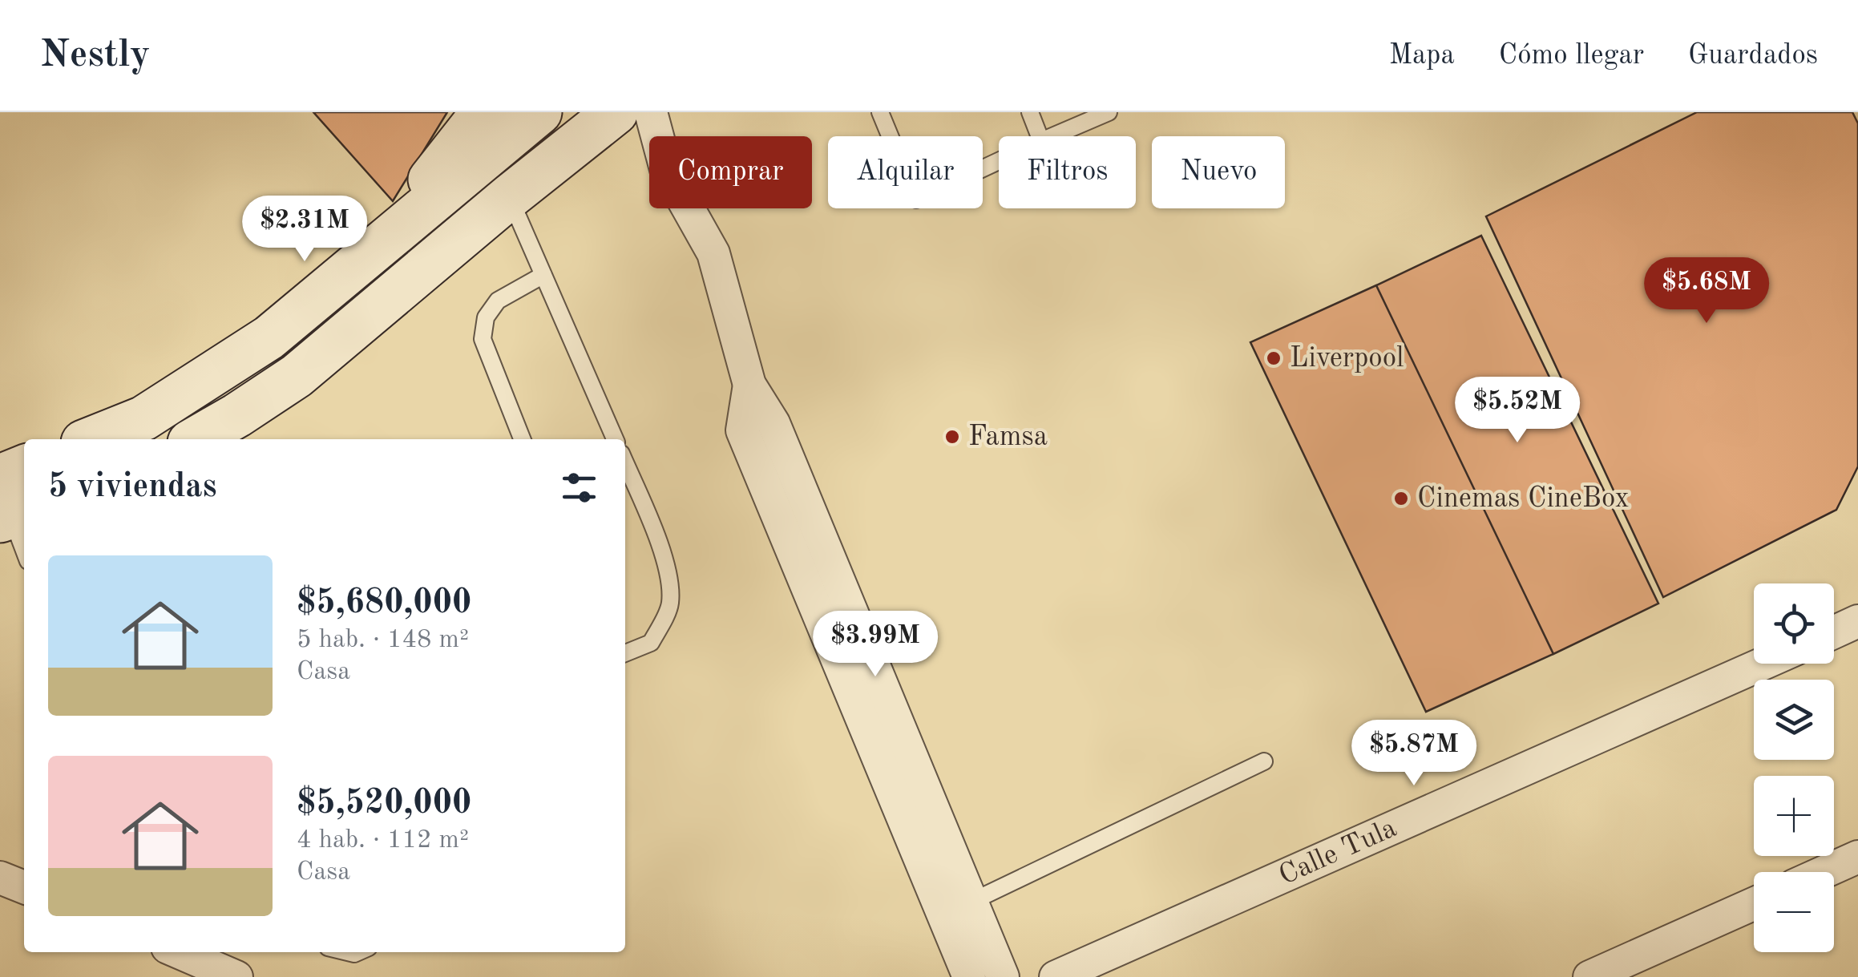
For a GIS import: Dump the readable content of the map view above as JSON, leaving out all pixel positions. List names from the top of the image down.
{
  "streets": {
    "street": ["Calle Tula"]
  },
  "places": ["Liverpool", "Famsa", "Cinemas CineBox"],
  "page": {
    "header": "Nestly",
    "nav": ["Mapa", "Cómo llegar", "Guardados"],
    "chip": [
      "Comprar",
      "Alquilar",
      "Filtros",
      "Nuevo"
    ],
    "price": [
      "$2.31M",
      "$5.68M",
      "$5.52M",
      "$3.99M",
      "$5.87M"
    ],
    "heading": "5 viviendas",
    "list": [
      {
        "name": "$5,680,000",
        "note": "5 hab. · 148 m² · Casa"
      },
      {
        "name": "$5,520,000",
        "note": "4 hab. · 112 m² · Casa"
      }
    ],
    "map_buttons": ["+", "−"]
  }
}
